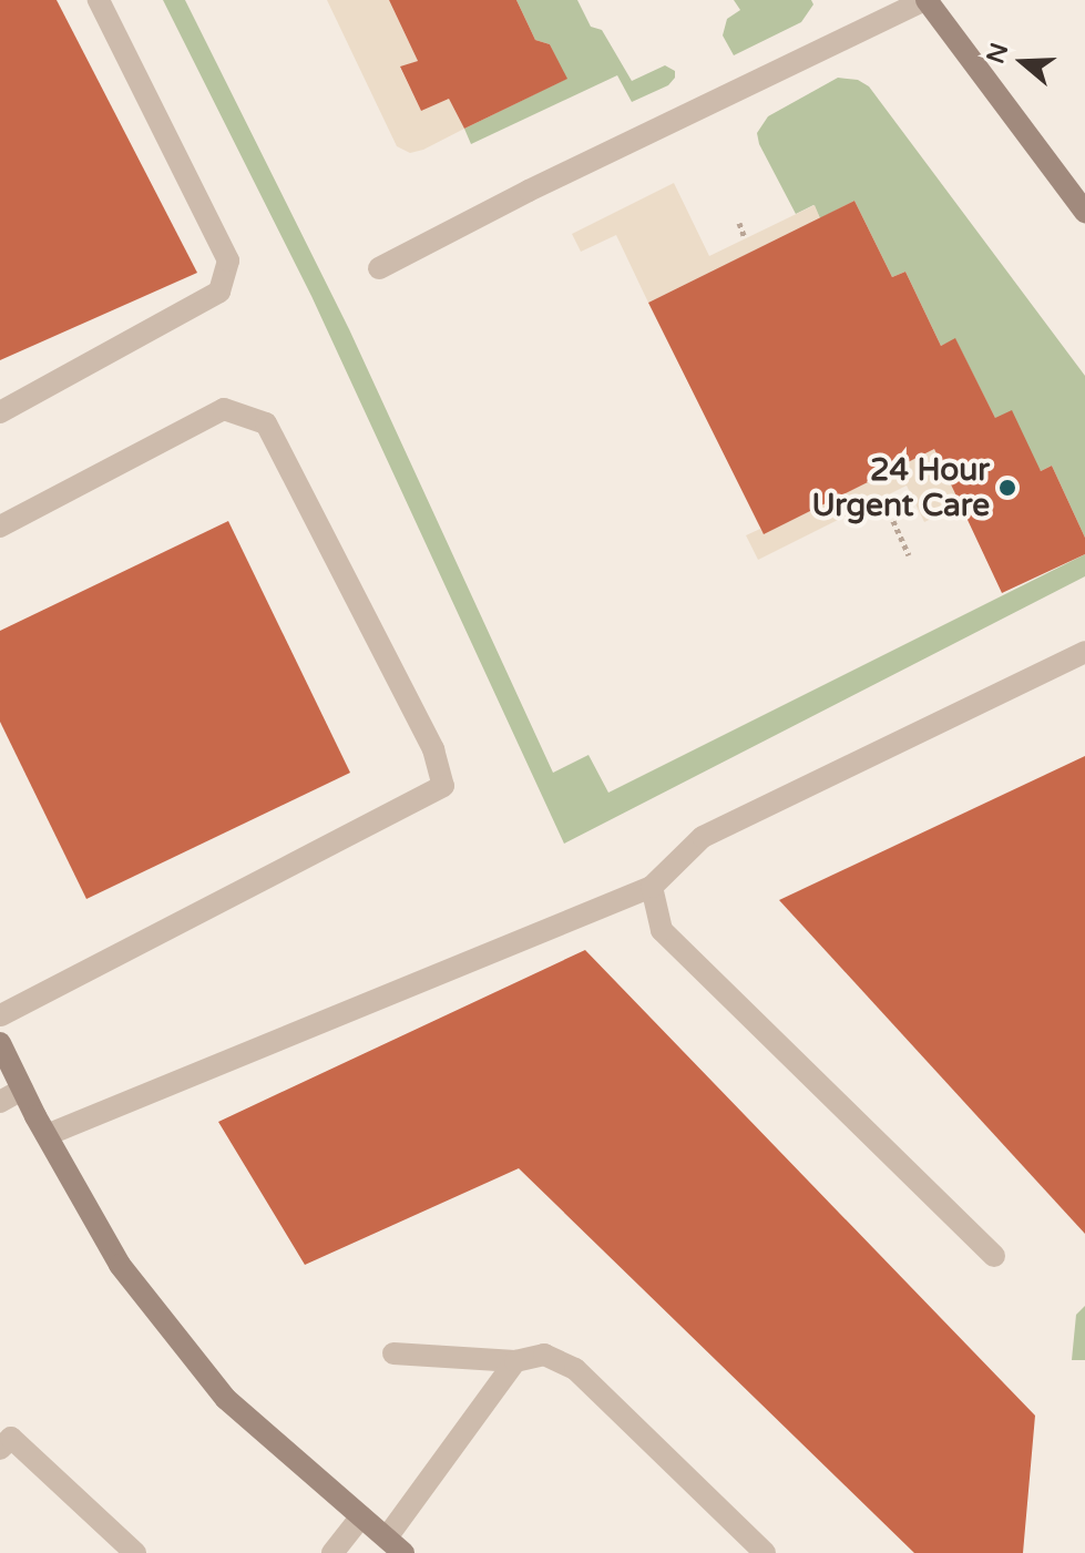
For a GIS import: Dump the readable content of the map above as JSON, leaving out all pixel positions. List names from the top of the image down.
{
  "places": ["24 Hour Urgent Care"],
  "north": "left"
}
